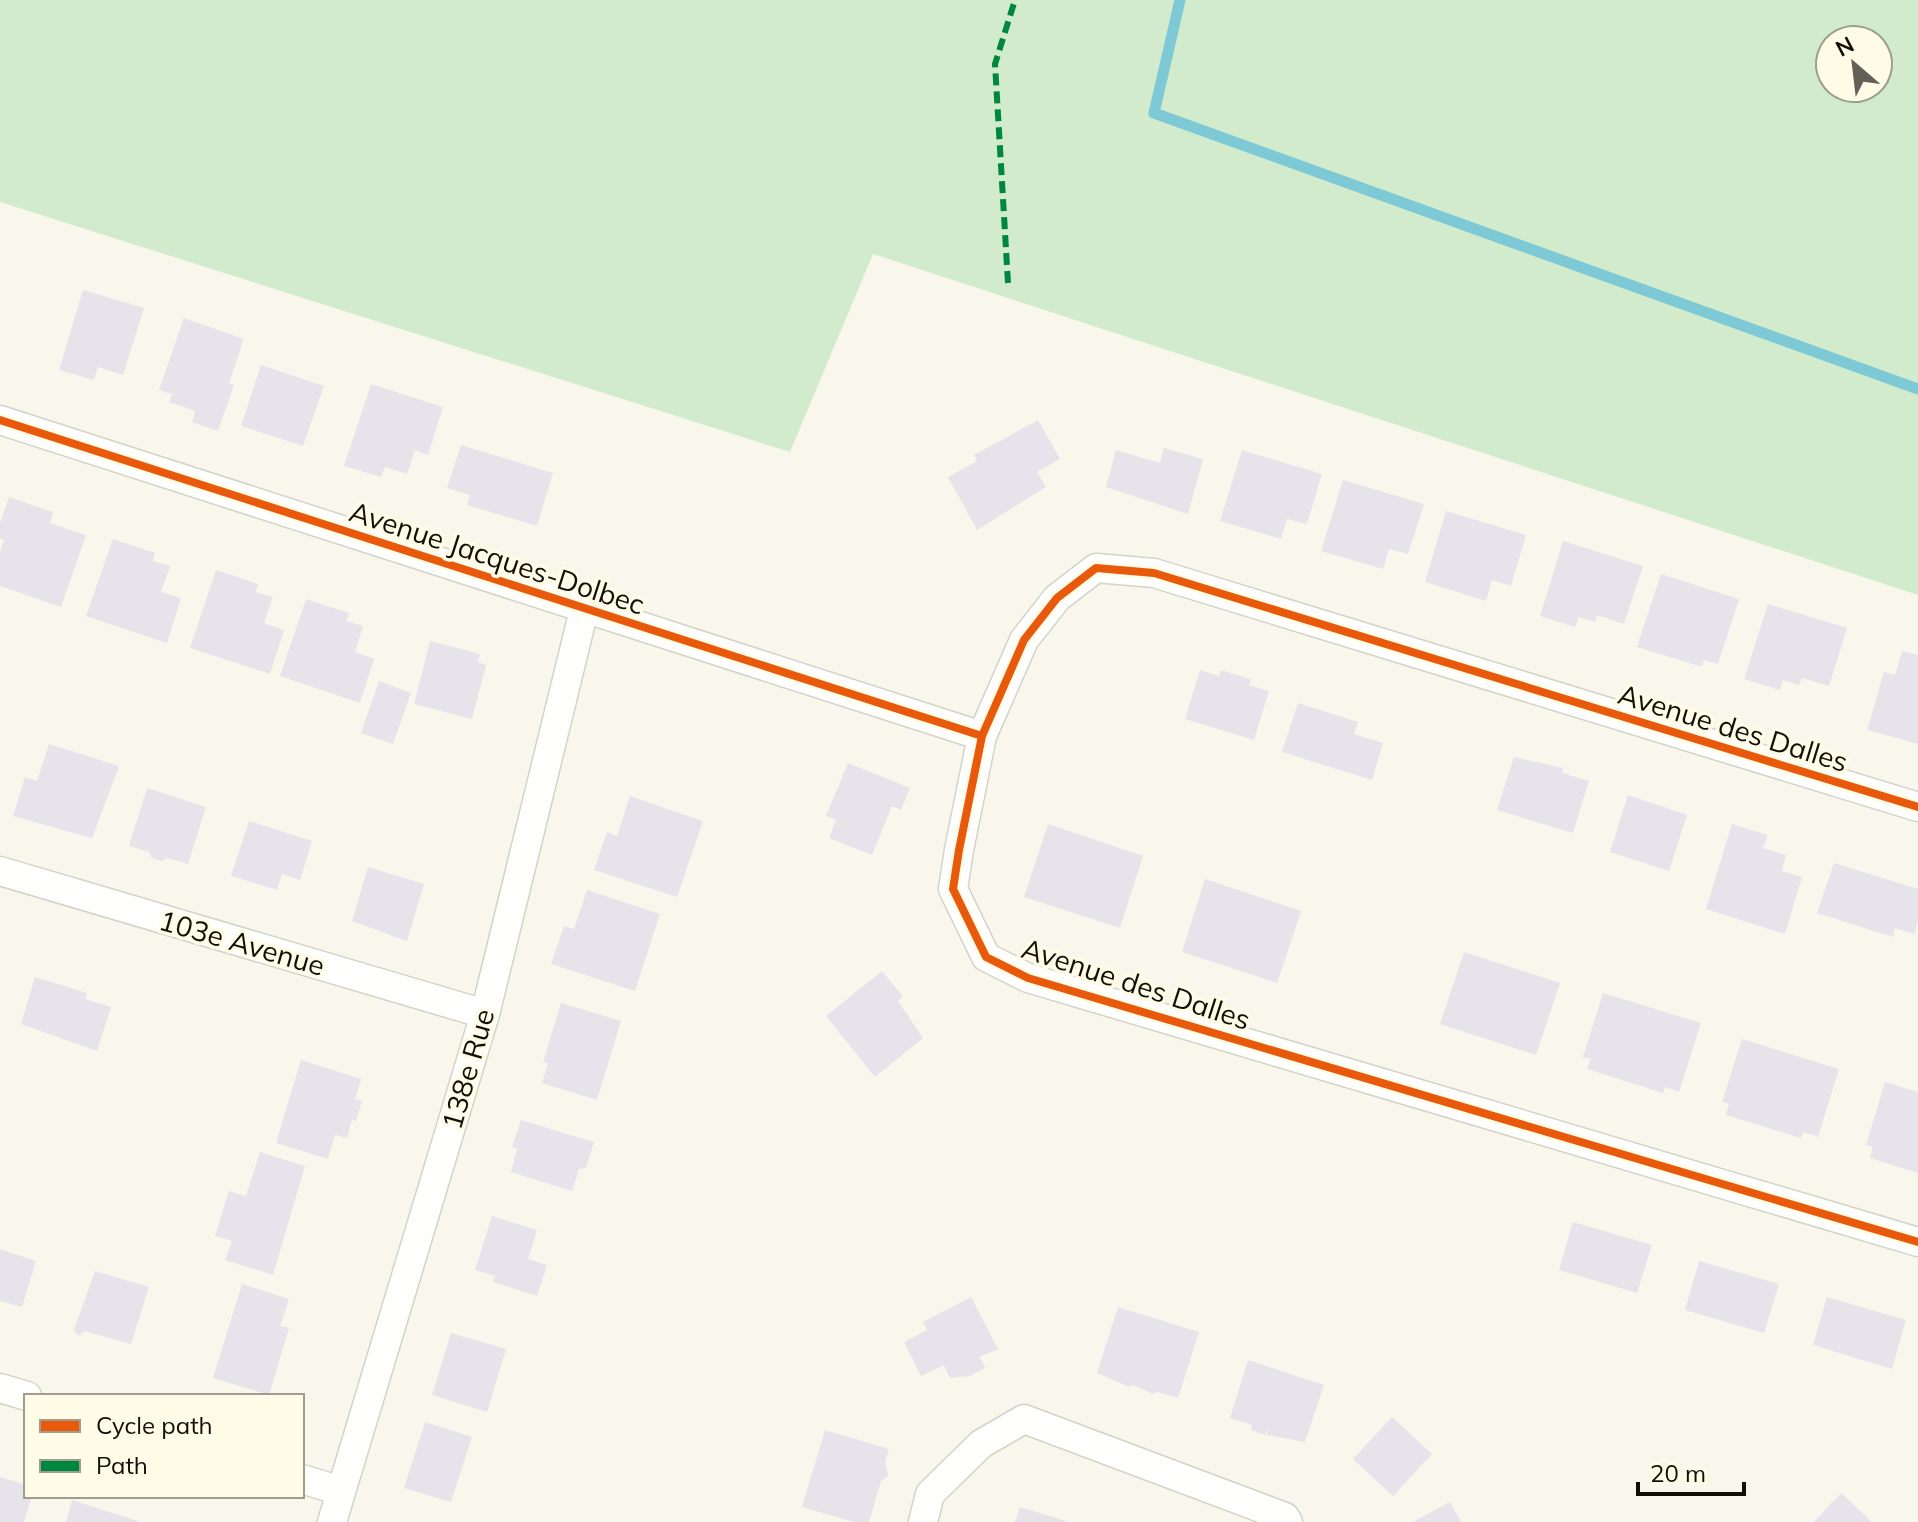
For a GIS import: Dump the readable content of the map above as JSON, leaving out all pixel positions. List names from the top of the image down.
{
  "streets": {
    "street": [
      "Avenue Jacques-Dolbec",
      "Avenue des Dalles",
      "103e Avenue",
      "138e Rue"
    ]
  },
  "crossings": [
    ["Avenue Jacques-Dolbec", "Avenue des Dalles"],
    ["Avenue Jacques-Dolbec", "138e Rue"],
    ["103e Avenue", "138e Rue"]
  ],
  "legend": ["Cycle path", "Path"],
  "scale_bar": "20 m",
  "north": "top left"
}
